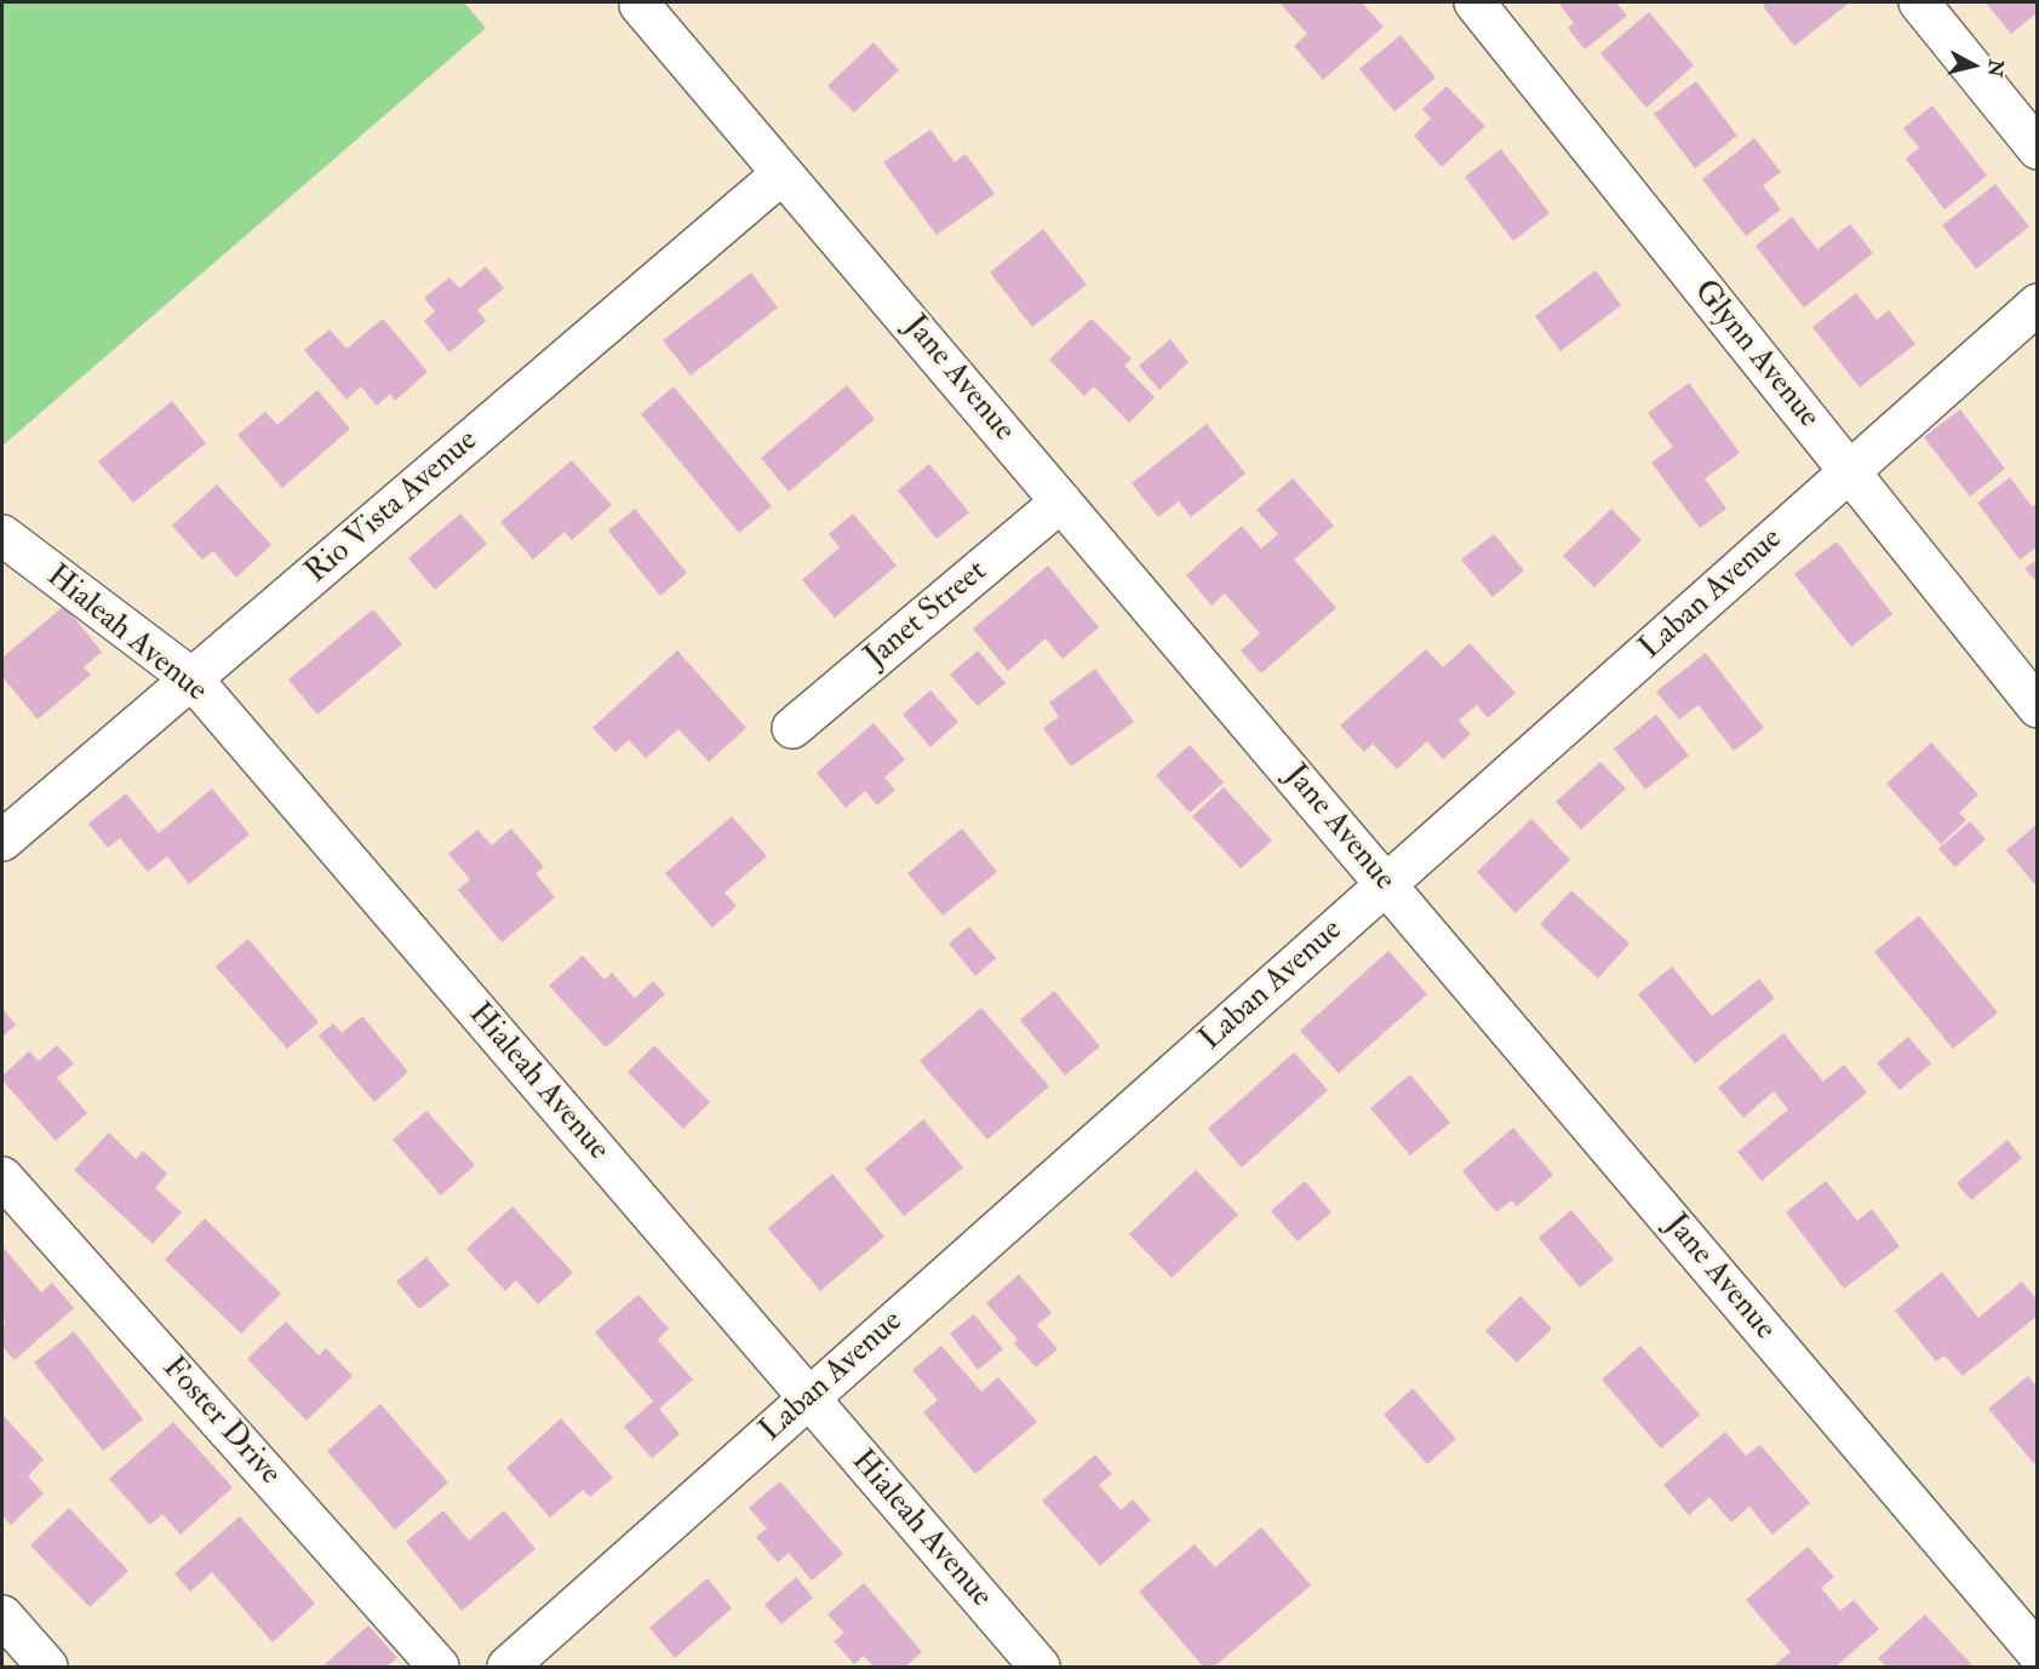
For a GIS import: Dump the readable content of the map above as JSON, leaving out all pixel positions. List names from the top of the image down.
{
  "streets": {
    "street": [
      "Glynn Avenue",
      "Jane Avenue",
      "Rio Vista Avenue",
      "Laban Avenue",
      "Janet Street",
      "Hialeah Avenue",
      "Foster Drive"
    ]
  },
  "crossings": [
    ["Glynn Avenue", "Laban Avenue"],
    ["Jane Avenue", "Rio Vista Avenue"],
    ["Jane Avenue", "Laban Avenue"],
    ["Jane Avenue", "Janet Street"],
    ["Rio Vista Avenue", "Hialeah Avenue"],
    ["Laban Avenue", "Hialeah Avenue"]
  ],
  "north": "right"
}
